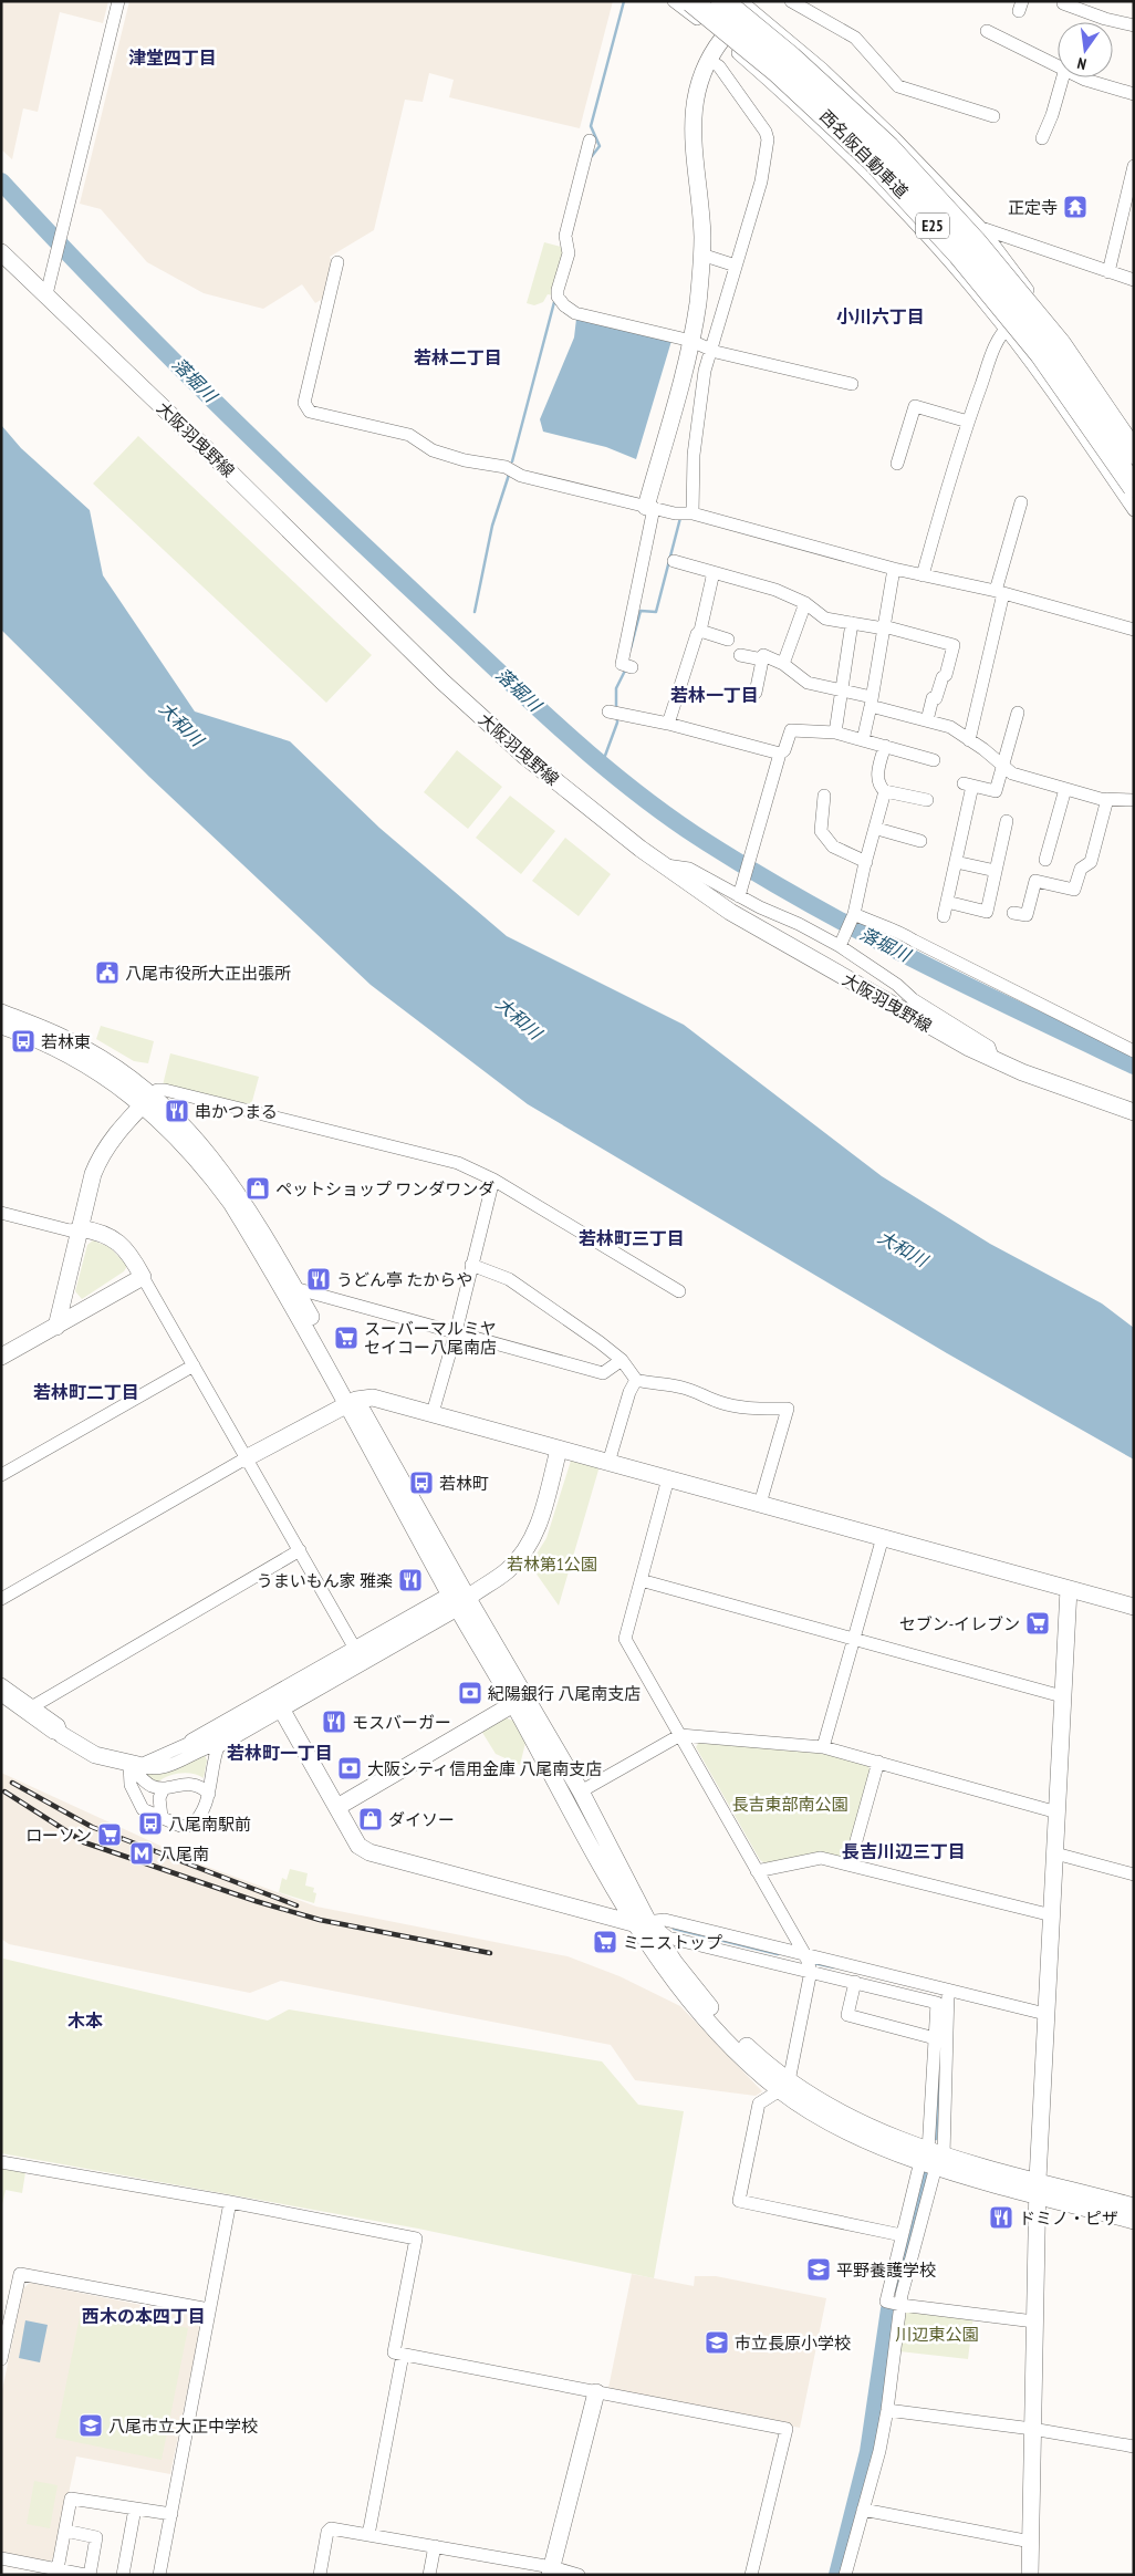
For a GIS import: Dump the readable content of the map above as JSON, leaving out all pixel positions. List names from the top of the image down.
{
  "streets": {
    "highway": ["西名阪自動車道", "E25"],
    "street": ["大阪羽曳野線"]
  },
  "districts": [
    "津堂四丁目",
    "小川六丁目",
    "若林二丁目",
    "若林一丁目",
    "若林町三丁目",
    "若林町二丁目",
    "若林町一丁目",
    "長吉川辺三丁目",
    "木本",
    "西木の本四丁目"
  ],
  "water": ["落堀川", "大和川"],
  "parks": ["若林第1公園", "長吉東部南公園", "川辺東公園"],
  "places": {
    "temple": ["正定寺"],
    "public building": ["八尾市役所大正出張所"],
    "bus stop": ["若林東", "若林町", "八尾南駅前"],
    "restaurant": [
      "串かつまる",
      "うどん亭 たからや",
      "うまいもん家 雅楽",
      "モスバーガー",
      "ドミノ・ピザ"
    ],
    "shop": ["ペットショップ ワンダワンダ", "ダイソー"],
    "supermarket": [
      "スーバーマルミヤ セイコー八尾南店",
      "セブン-イレブン",
      "ローソン",
      "ミニストップ"
    ],
    "bank": ["紀陽銀行 八尾南支店", "大阪シティ信用金庫 八尾南支店"],
    "metro station": ["八尾南"],
    "school or university": ["平野養護学校", "市立長原小学校", "八尾市立大正中学校"]
  },
  "north": "bottom"
}
